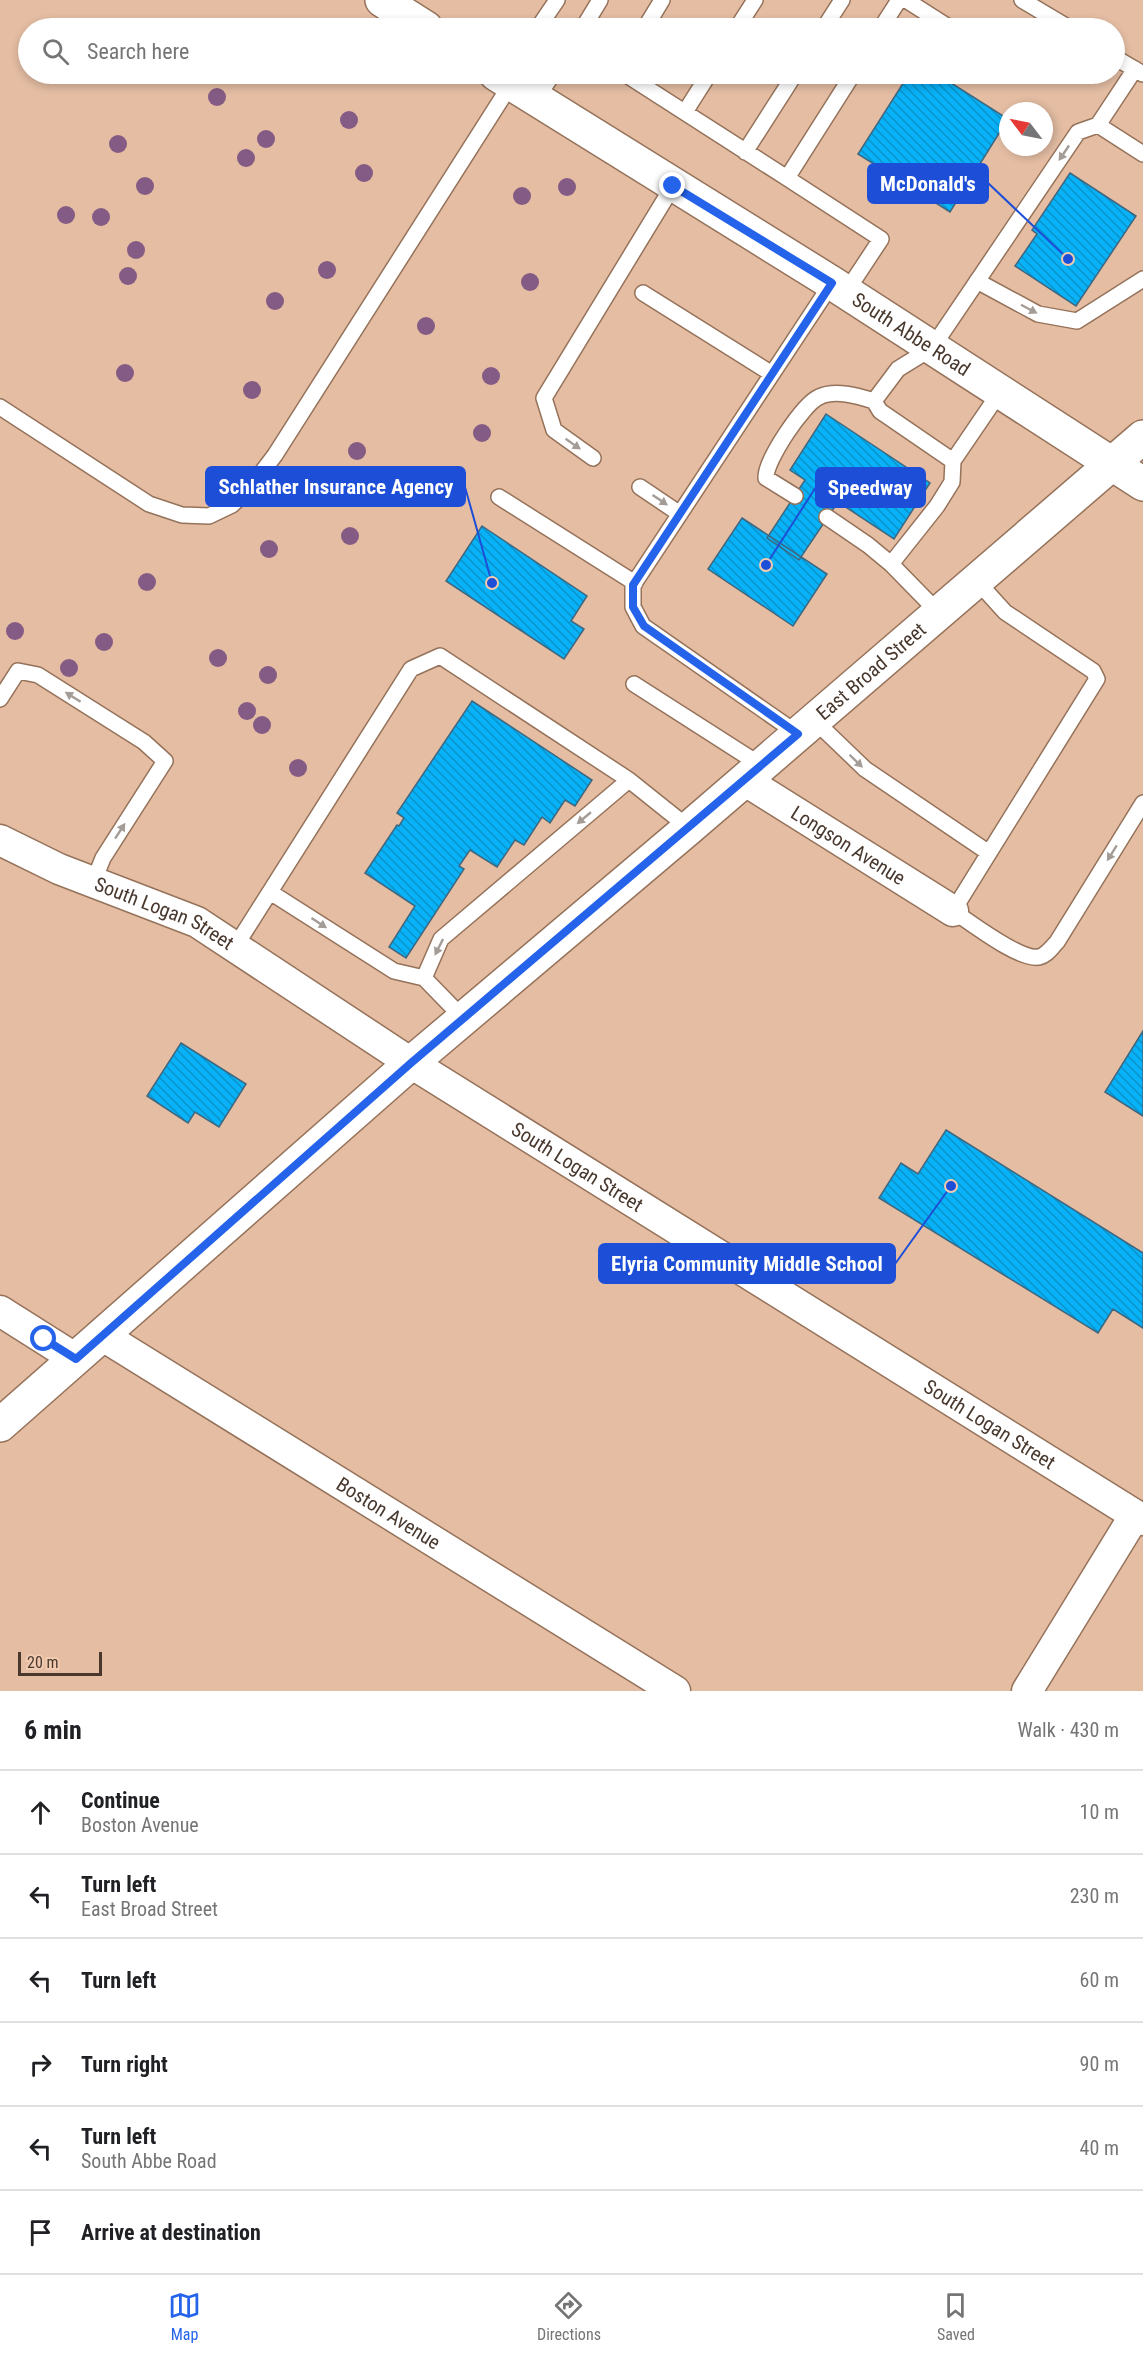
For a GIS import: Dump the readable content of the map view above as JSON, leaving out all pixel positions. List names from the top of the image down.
{
  "streets": {
    "street": [
      "South Abbe Road",
      "East Broad Street",
      "Longson Avenue",
      "South Logan Street",
      "Boston Avenue"
    ]
  },
  "crossings": [
    ["South Abbe Road", "East Broad Street"],
    ["East Broad Street", "Longson Avenue"],
    ["East Broad Street", "South Logan Street"],
    ["East Broad Street", "Boston Avenue"]
  ],
  "places": [
    "McDonald's",
    "Speedway",
    "Schlather Insurance Agency",
    "Elyria Community Middle School"
  ],
  "scale_bar": "20 m",
  "north": "top left",
  "page": {
    "search": "Search here",
    "scale": "20 m",
    "heading": ["6 min", "Walk · 430 m"],
    "list": [
      ["Continue", "Boston Avenue", "10 m"],
      ["Turn left", "East Broad Street", "230 m"],
      ["Turn left", "60 m"],
      ["Turn right", "90 m"],
      ["Turn left", "South Abbe Road", "40 m"],
      "Arrive at destination"
    ],
    "nav": ["Map", "Directions", "Saved"]
  }
}
